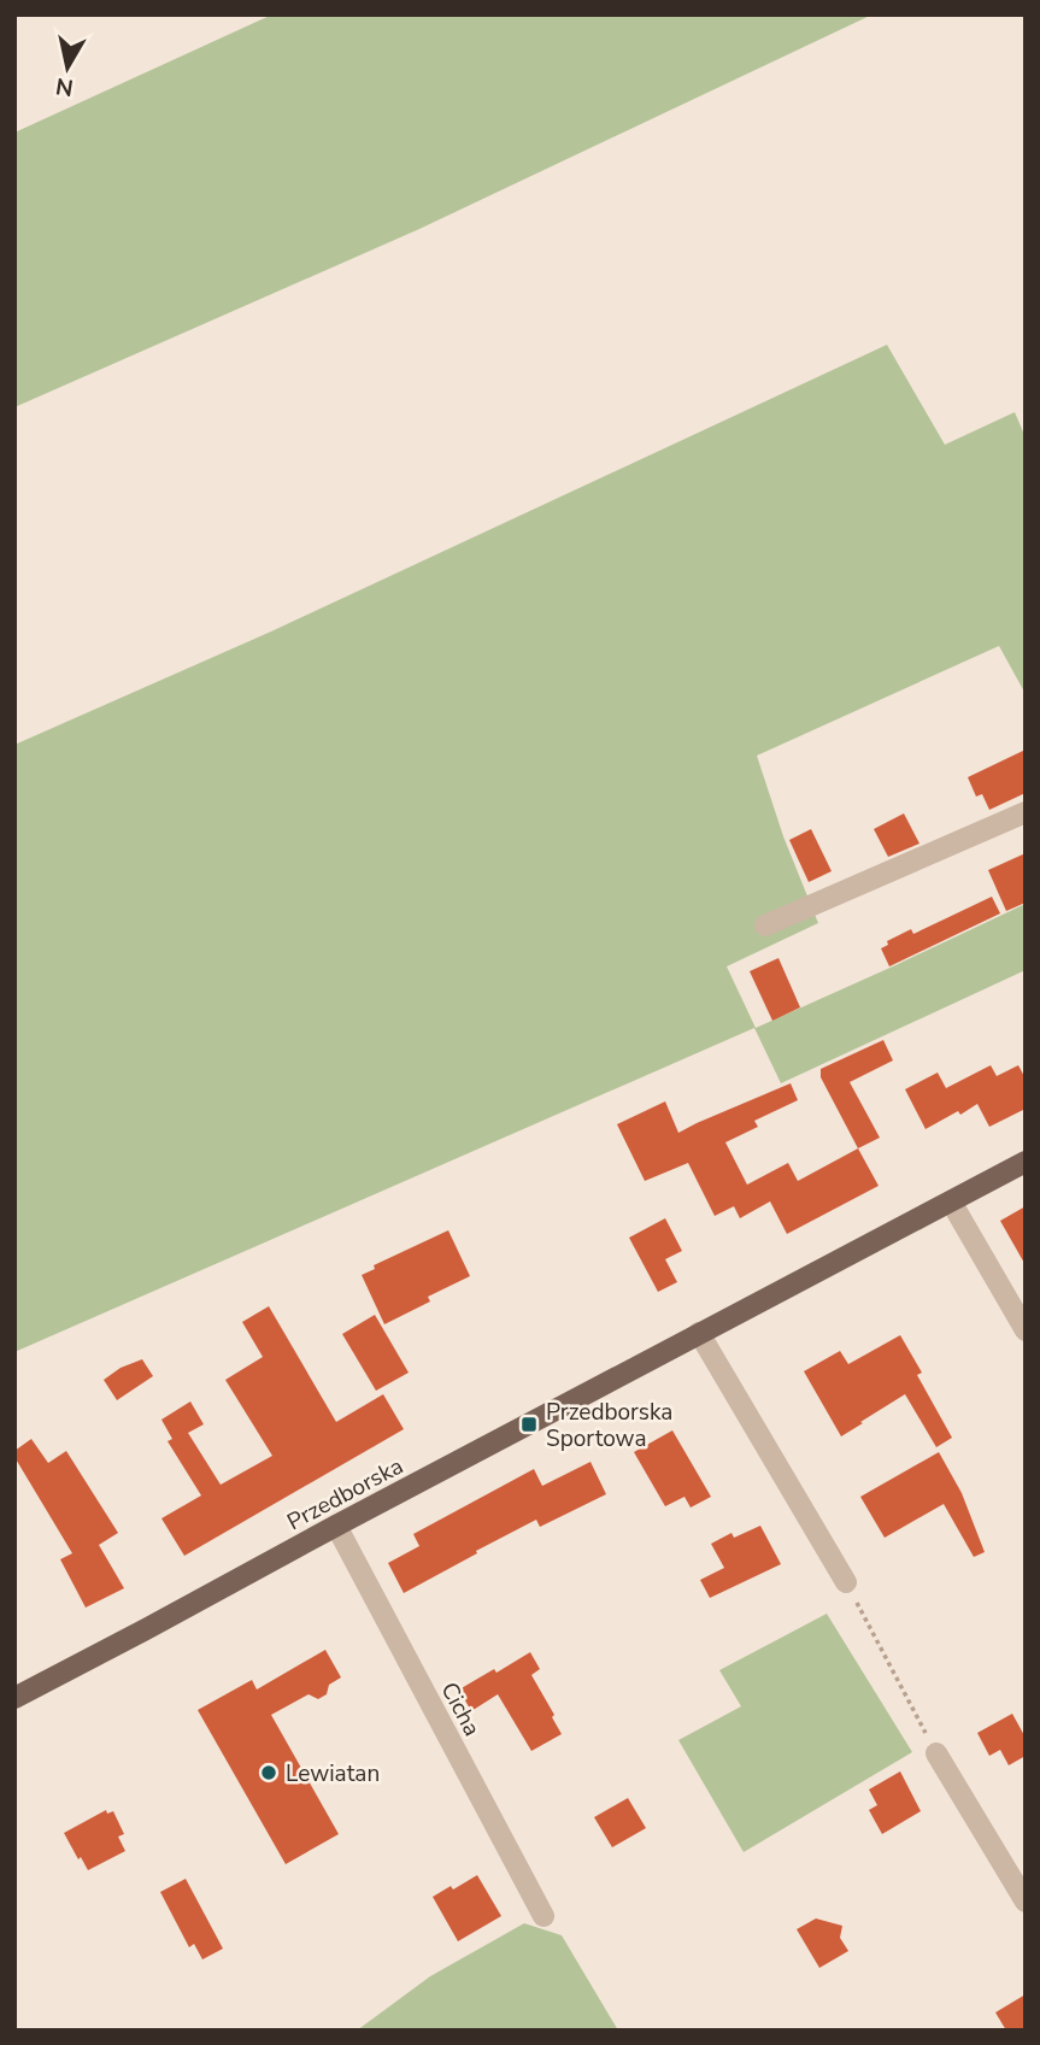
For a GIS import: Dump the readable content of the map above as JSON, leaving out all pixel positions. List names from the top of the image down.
{
  "streets": {
    "main road": ["Przedborska"],
    "street": ["Cicha"]
  },
  "crossings": [
    ["Przedborska", "Cicha"]
  ],
  "places": {
    "transit": ["Przedborska Sportowa"],
    "other": ["Lewiatan"]
  },
  "north": "bottom"
}
